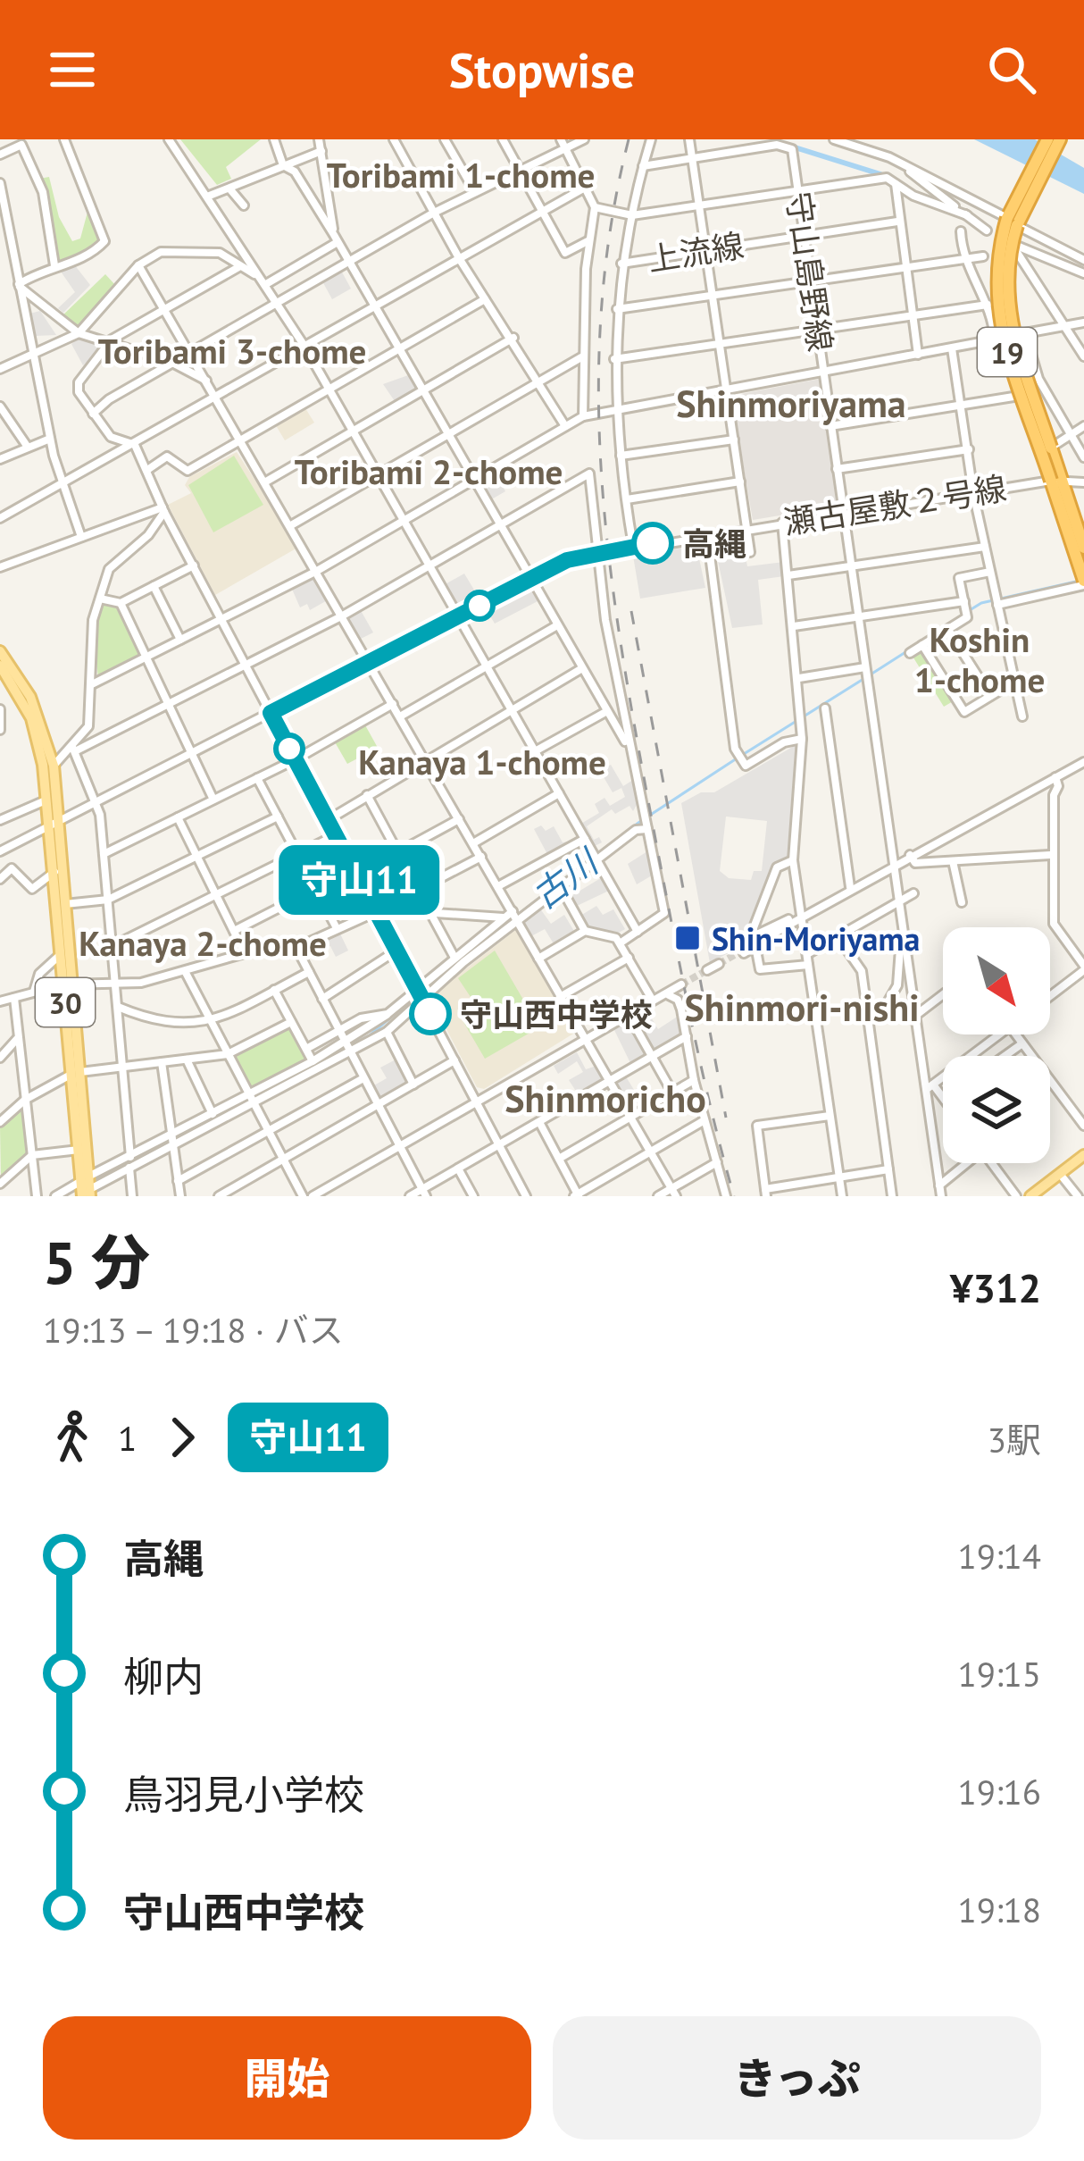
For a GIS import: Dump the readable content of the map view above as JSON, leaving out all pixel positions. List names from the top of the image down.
{
  "streets": {
    "highway": ["19"],
    "main road": ["30"],
    "street": ["上流線", "守山島野線", "瀬古屋敷２号線"]
  },
  "crossings": [
    ["上流線", "守山島野線"],
    ["守山島野線", "瀬古屋敷２号線"],
    ["19", "瀬古屋敷２号線"],
    ["瀬古屋敷２号線", "30"]
  ],
  "districts": [
    "Toribami 1-chome",
    "Toribami 3-chome",
    "Shinmoriyama",
    "Toribami 2-chome",
    "Koshin 1-chome",
    "Kanaya 1-chome",
    "Kanaya 2-chome",
    "Shinmori-nishi",
    "Shinmoricho"
  ],
  "water": ["古川"],
  "places": {
    "other": ["高縄", "守山西中学校"],
    "transit": ["Shin-Moriyama"]
  },
  "lines": ["bus line 守山11"],
  "north": "bottom right",
  "page": {
    "header": "Stopwise",
    "on_map": "守山11",
    "heading": ["5 分", "19:13 – 19:18 · バス", "¥312"],
    "legs": ["1", "守山11", "3駅"],
    "list": [
      {
        "name": "高縄",
        "value": "19:14"
      },
      {
        "name": "柳内",
        "value": "19:15"
      },
      {
        "name": "鳥羽見小学校",
        "value": "19:16"
      },
      {
        "name": "守山西中学校",
        "value": "19:18"
      }
    ],
    "buttons": ["開始", "きっぷ"]
  }
}
